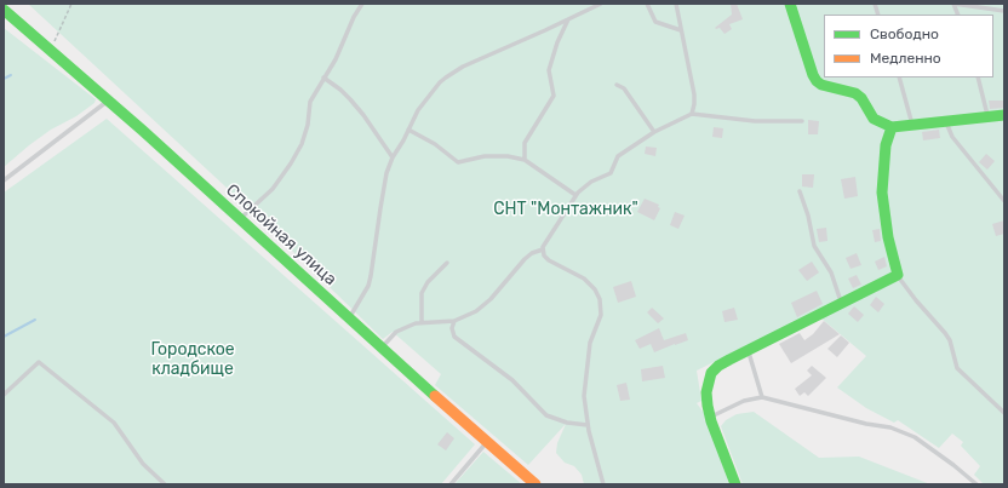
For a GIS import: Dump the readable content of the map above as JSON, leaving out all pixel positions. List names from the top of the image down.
{
  "streets": {
    "street": ["Спокойная улица"]
  },
  "parks": ["СНТ \"Монтажник\"", "Городское кладбище"],
  "legend": ["Свободно", "Медленно"]
}
